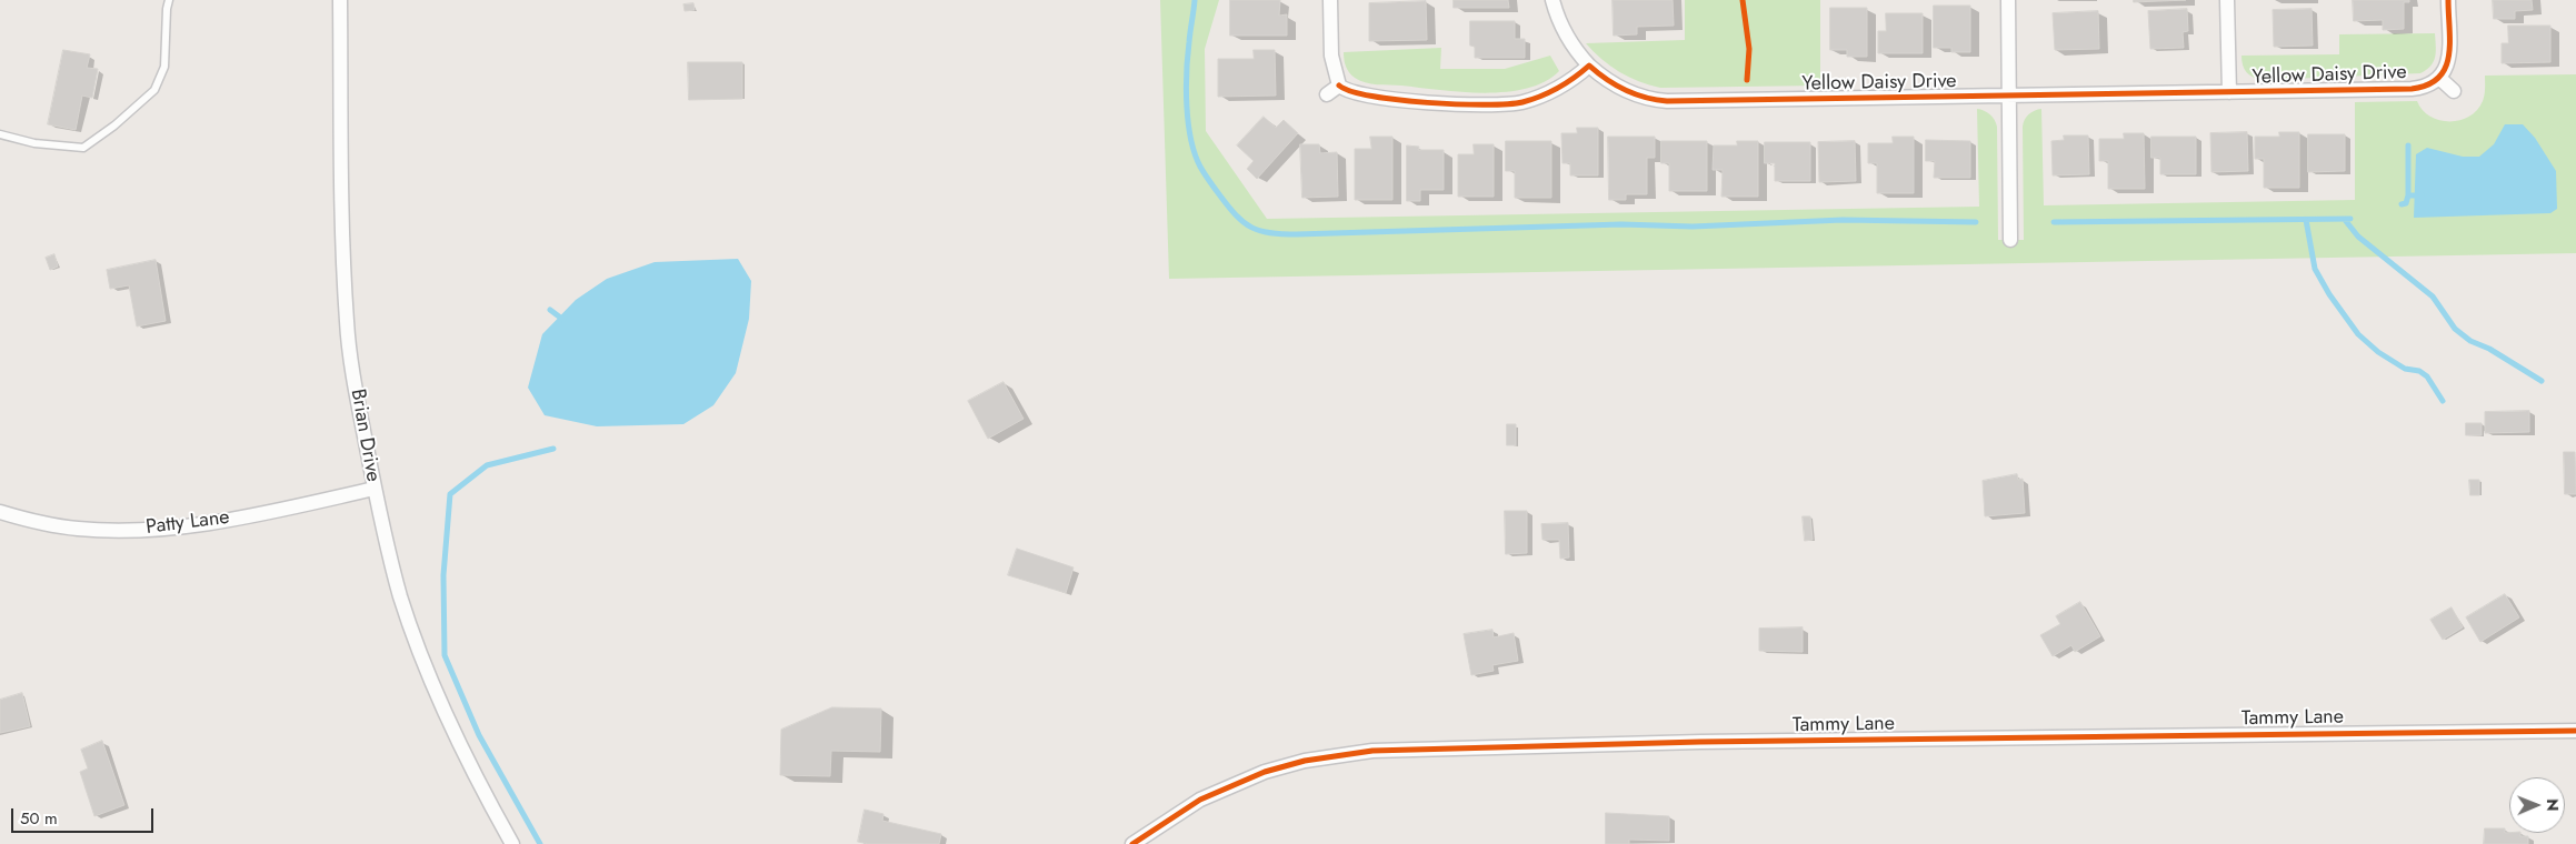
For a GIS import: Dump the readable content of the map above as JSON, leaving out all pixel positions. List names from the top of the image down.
{
  "streets": {
    "street": [
      "Yellow Daisy Drive",
      "Brian Drive",
      "Patty Lane",
      "Tammy Lane"
    ]
  },
  "crossings": [
    ["Brian Drive", "Patty Lane"]
  ],
  "scale_bar": "50 m",
  "north": "right"
}
